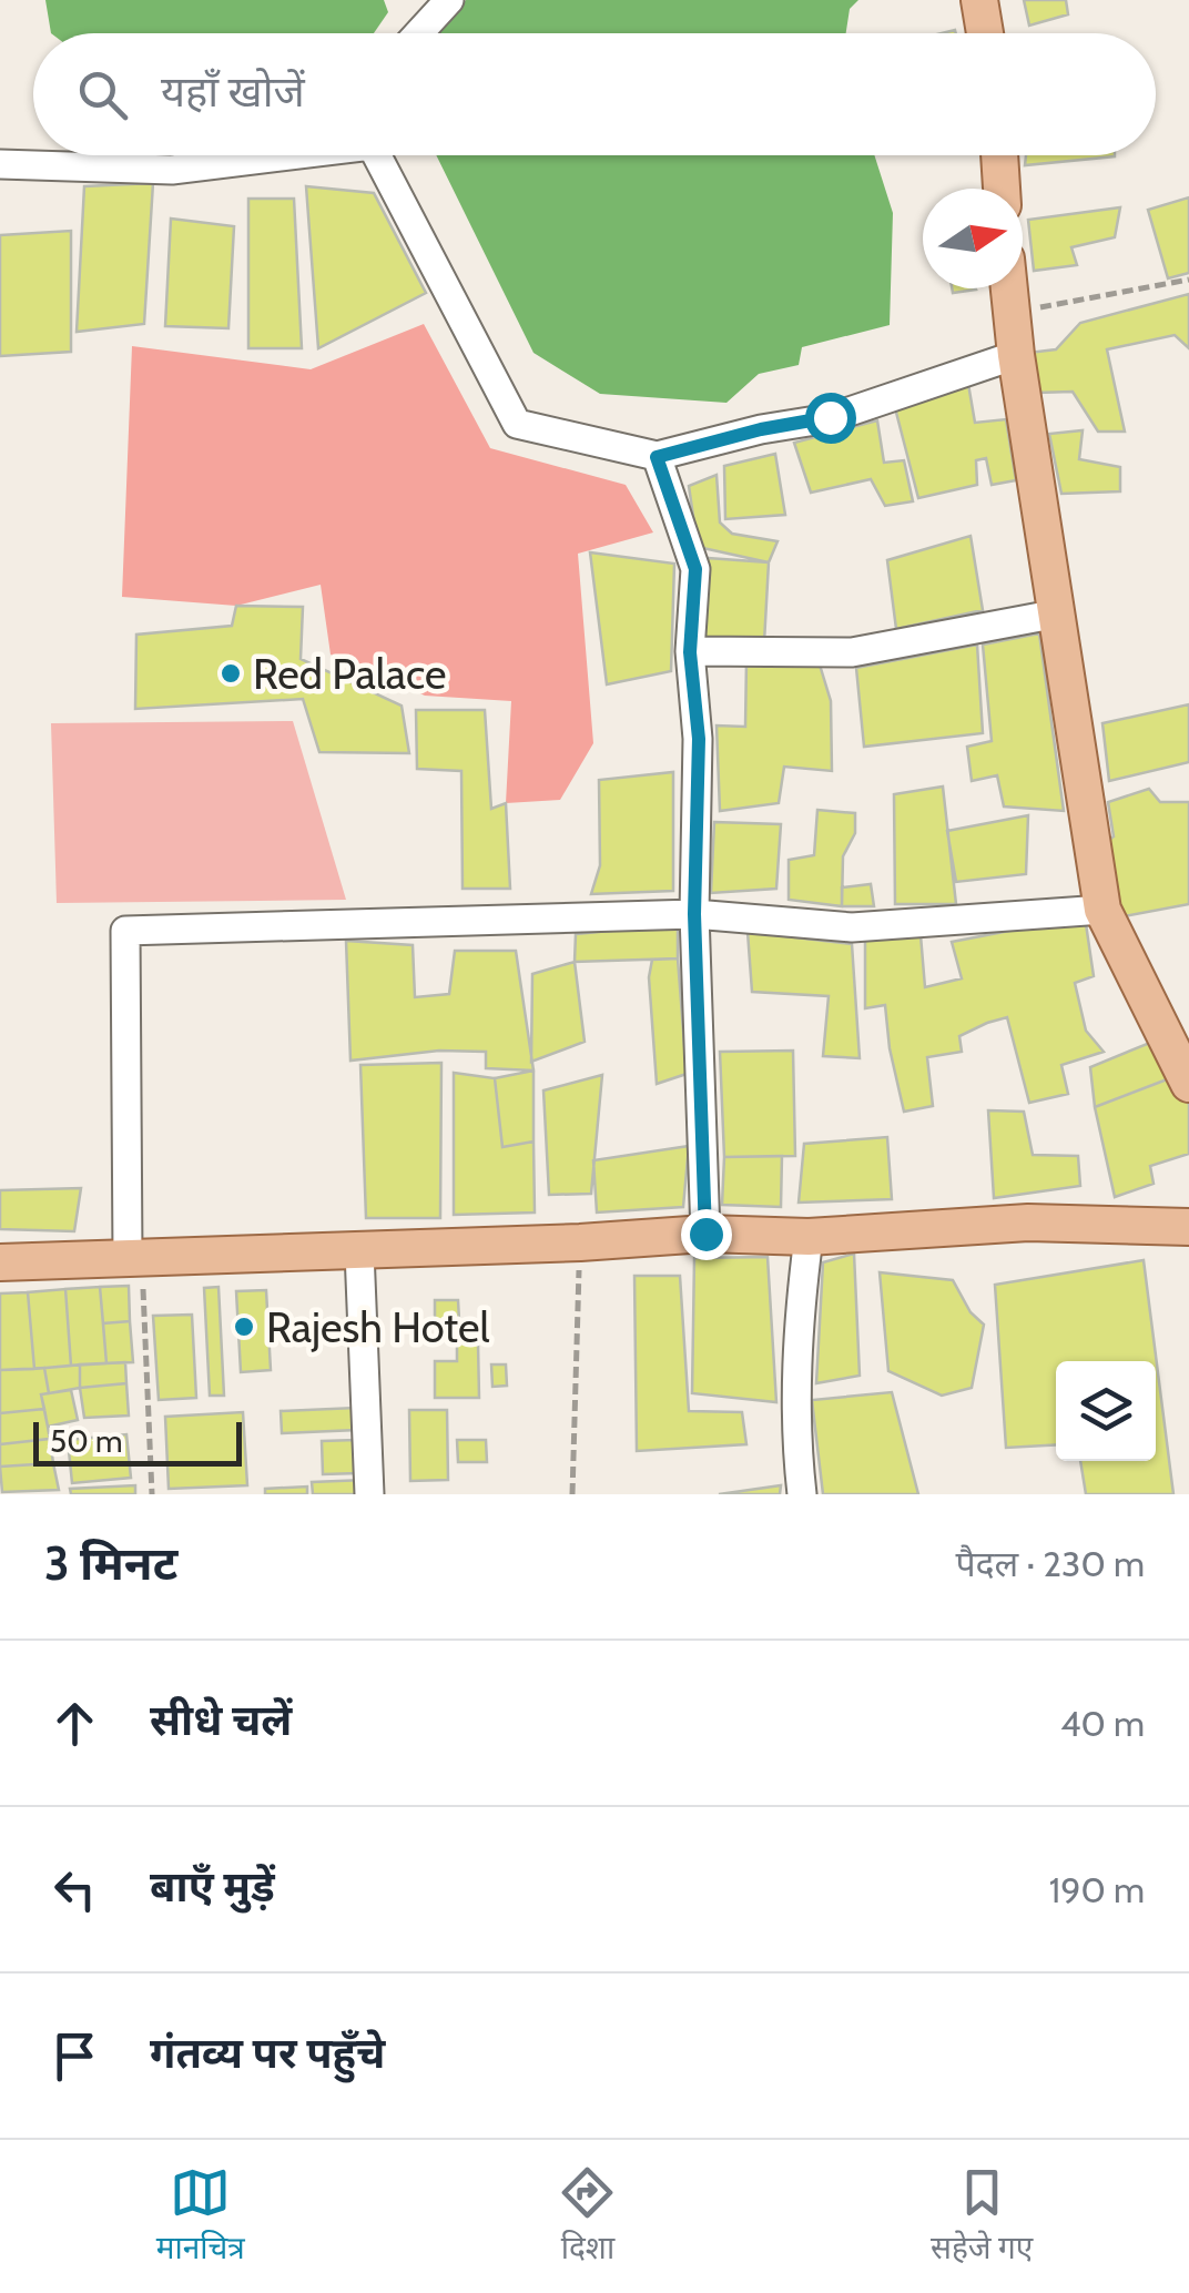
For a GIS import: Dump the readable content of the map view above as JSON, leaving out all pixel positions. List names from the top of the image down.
{
  "places": ["Red Palace", "Rajesh Hotel"],
  "scale_bar": "50 m",
  "north": "right",
  "page": {
    "search": "यहाँ खोजें",
    "scale": "50 m",
    "heading": ["3 मिनट", "पैदल · 230 m"],
    "list": [
      ["सीधे चलें", "40 m"],
      ["बाएँ मुड़ें", "190 m"],
      "गंतव्य पर पहुँचे"
    ],
    "nav": ["मानचित्र", "दिशा", "सहेजे गए"]
  }
}
